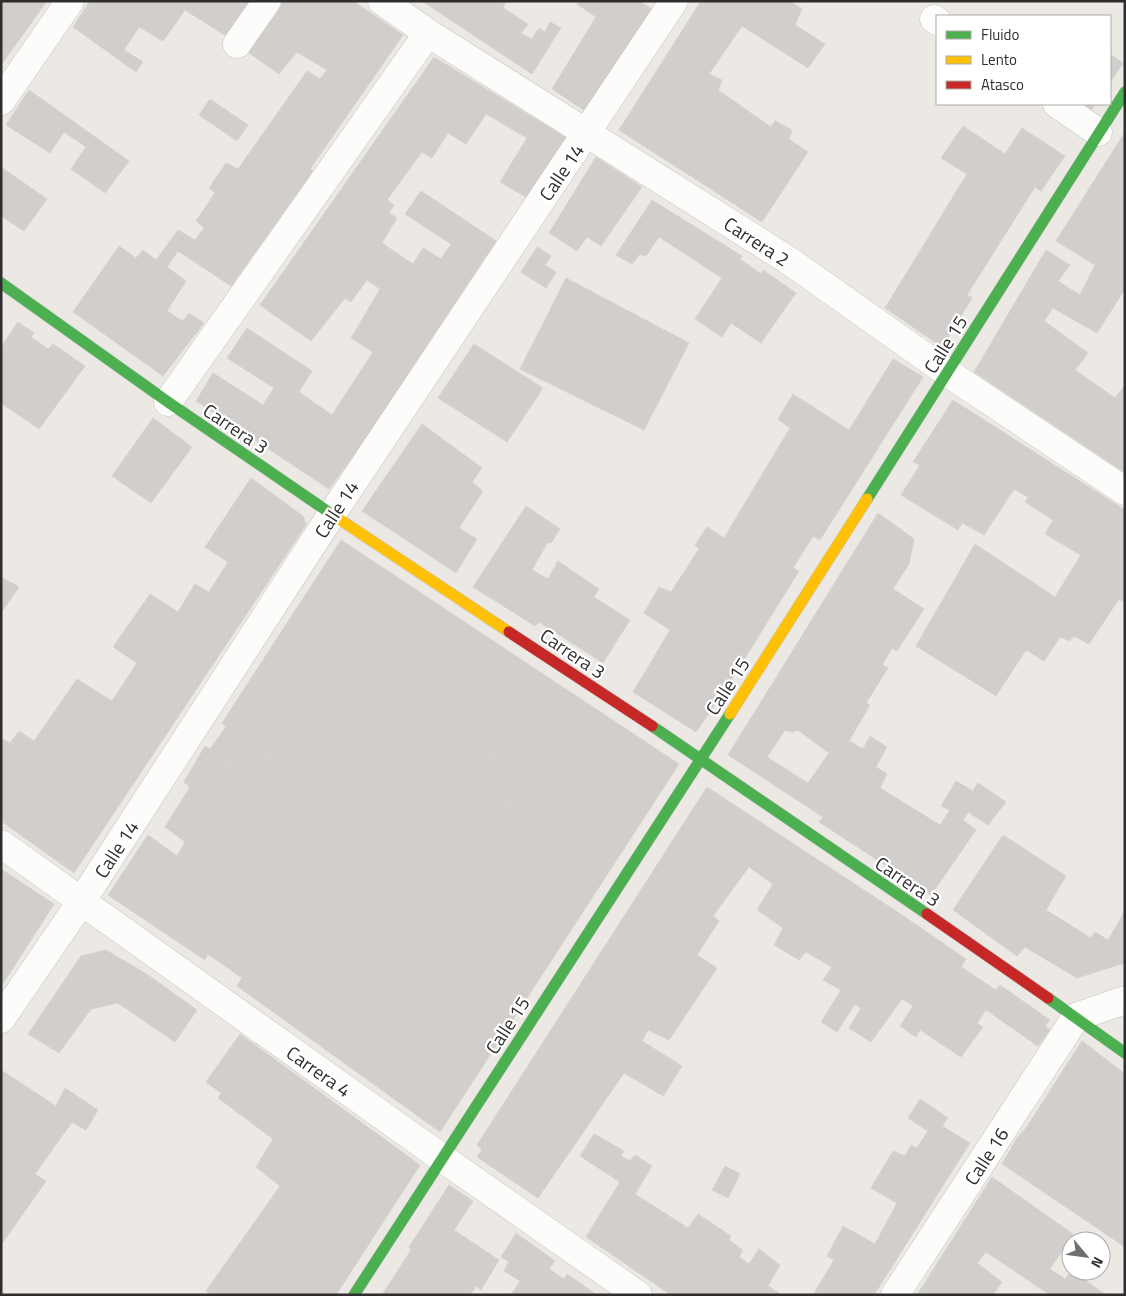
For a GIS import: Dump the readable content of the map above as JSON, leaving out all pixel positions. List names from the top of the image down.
{
  "streets": {
    "street": [
      "Calle 14",
      "Carrera 2",
      "Calle 15",
      "Carrera 3",
      "Carrera 4",
      "Calle 16"
    ]
  },
  "crossings": [
    ["Calle 14", "Carrera 2"],
    ["Calle 14", "Carrera 3"],
    ["Calle 14", "Carrera 4"],
    ["Carrera 2", "Calle 15"],
    ["Calle 15", "Carrera 3"],
    ["Calle 15", "Carrera 4"],
    ["Carrera 3", "Calle 16"]
  ],
  "legend": ["Fluido", "Lento", "Atasco"],
  "north": "bottom right"
}
